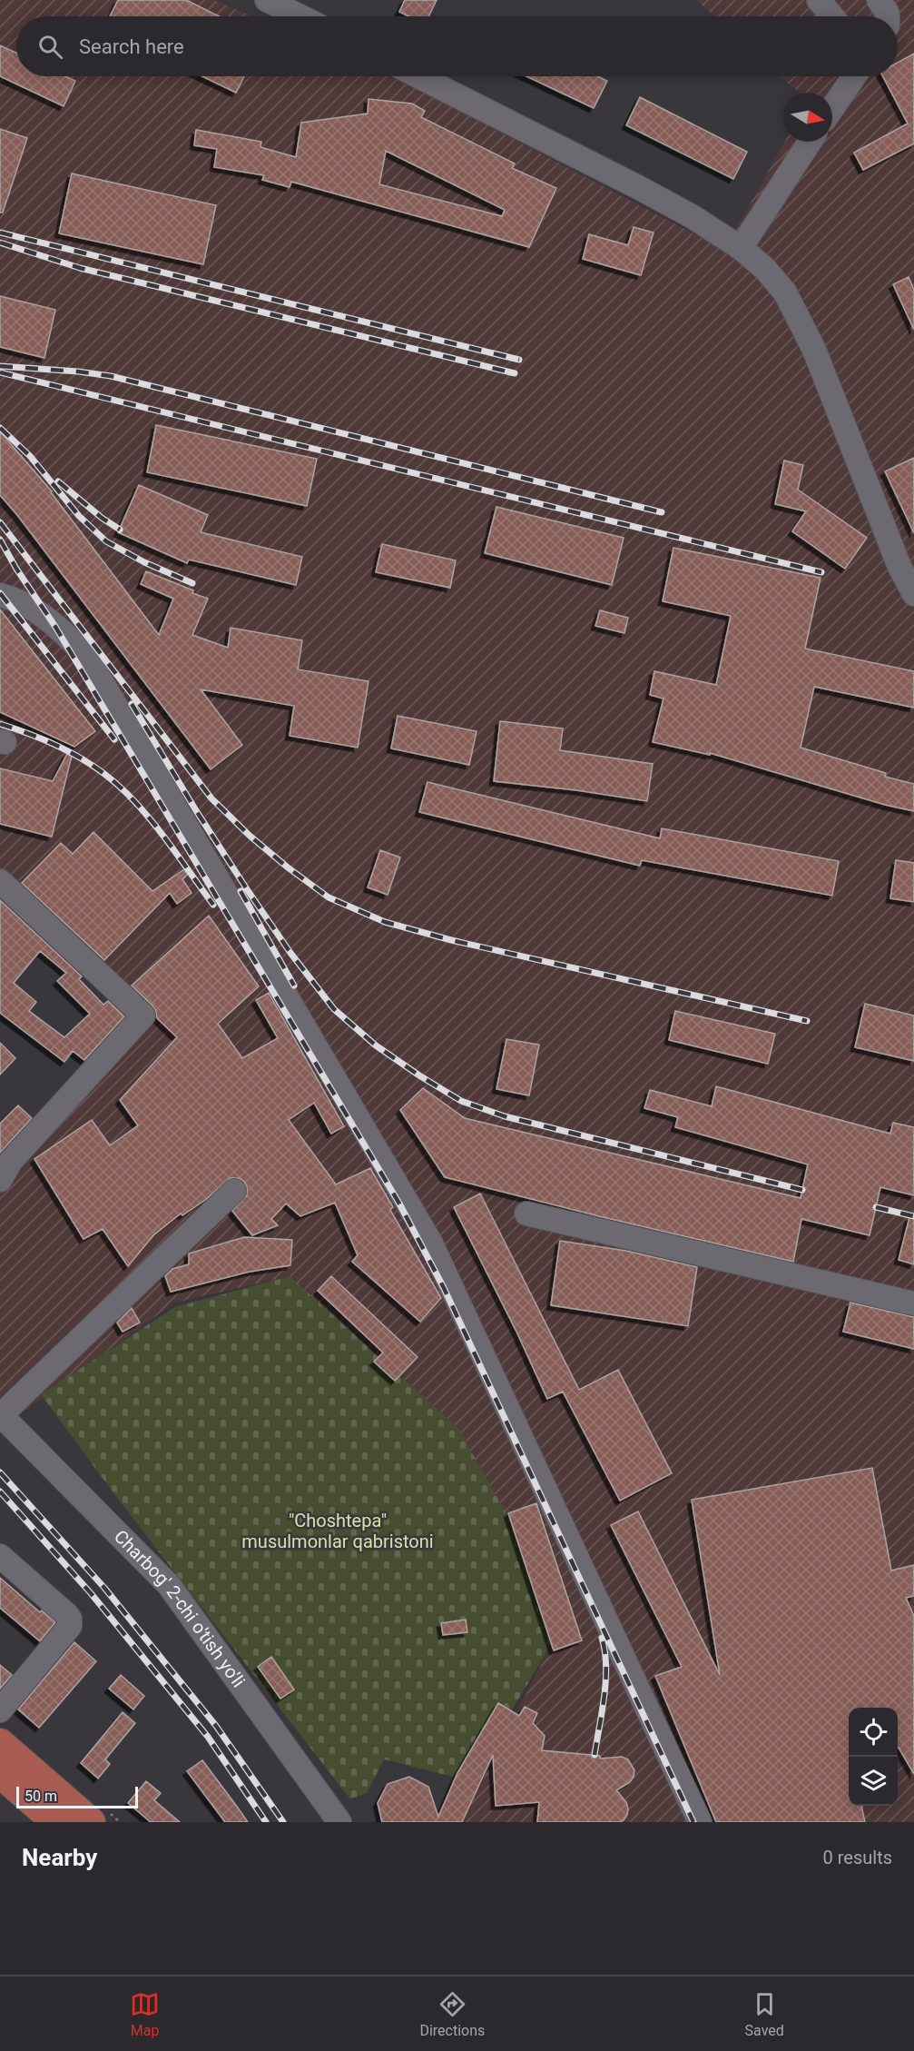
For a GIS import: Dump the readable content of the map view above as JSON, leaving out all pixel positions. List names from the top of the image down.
{
  "streets": {
    "street": ["Charbog' 2-chi o'tish yo'li"]
  },
  "parks": ["\"Choshtepa\" musulmonlar qabristoni"],
  "scale_bar": "50 m",
  "north": "right",
  "page": {
    "search": "Search here",
    "scale": "50 m",
    "heading": ["Nearby", "0 results"],
    "nav": ["Map", "Directions", "Saved"]
  }
}
